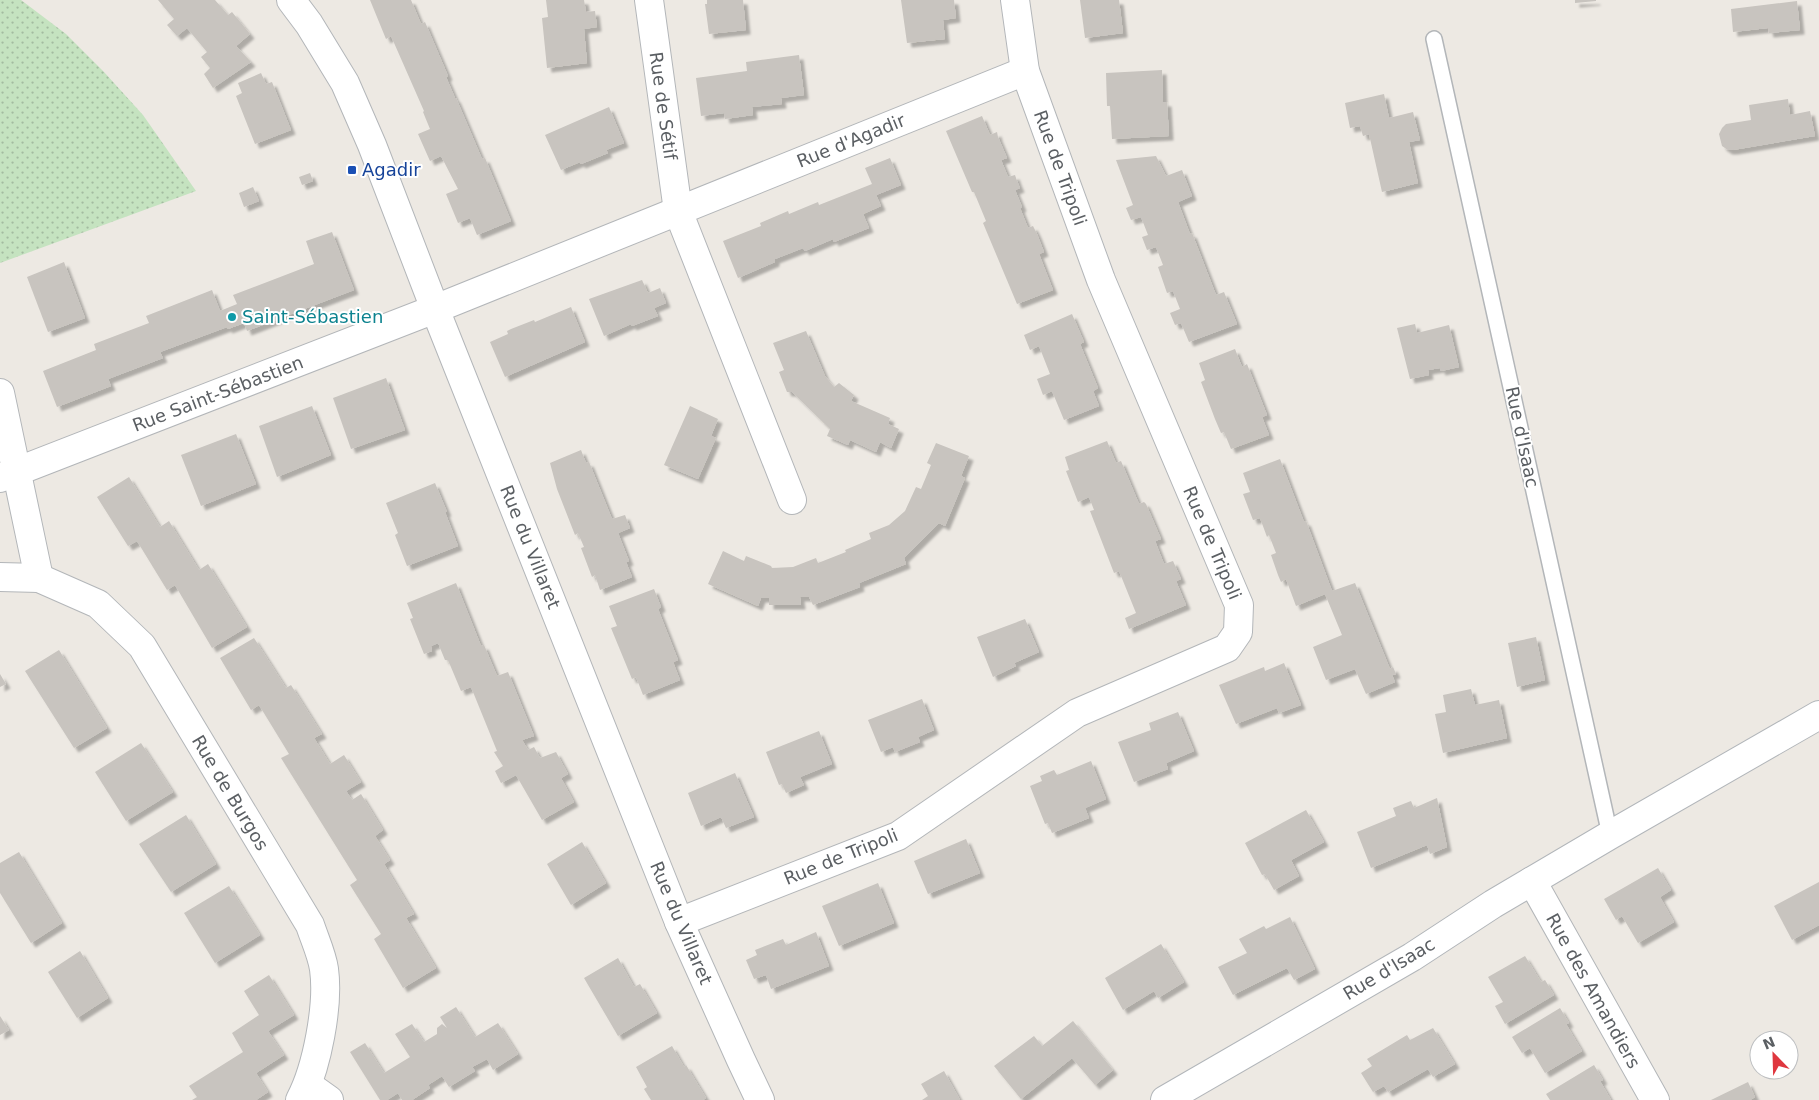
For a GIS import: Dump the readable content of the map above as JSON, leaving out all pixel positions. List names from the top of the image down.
{
  "streets": {
    "street": [
      "Rue de Sétif",
      "Rue d'Agadir",
      "Rue de Tripoli",
      "Rue Saint-Sébastien",
      "Rue d'Isaac",
      "Rue du Villaret",
      "Rue de Burgos",
      "Rue des Amandiers"
    ]
  },
  "crossings": [
    ["Rue de Sétif", "Rue d'Agadir"],
    ["Rue d'Agadir", "Rue de Tripoli"],
    ["Rue d'Agadir", "Rue Saint-Sébastien"],
    ["Rue d'Agadir", "Rue du Villaret"],
    ["Rue de Tripoli", "Rue du Villaret"],
    ["Rue Saint-Sébastien", "Rue du Villaret"],
    ["Rue d'Isaac", "Rue des Amandiers"]
  ],
  "places": {
    "transit": ["Agadir"],
    "other": ["Saint-Sébastien"]
  },
  "north": "top left"
}
